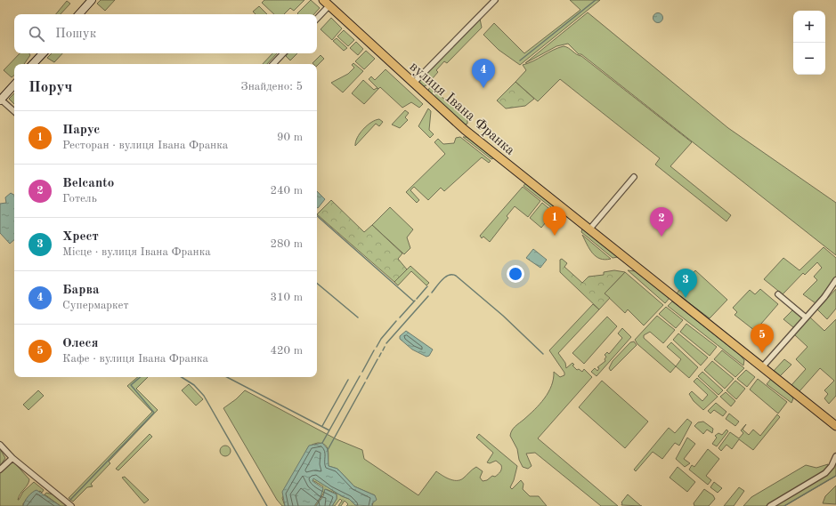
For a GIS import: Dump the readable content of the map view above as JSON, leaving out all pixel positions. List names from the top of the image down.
{
  "streets": {
    "main road": ["вулиця Івана Франка"]
  },
  "page": {
    "map_buttons": ["+", "−"],
    "search": "Пошук",
    "pins": [
      "4",
      "1",
      "2",
      "3",
      "5"
    ],
    "heading": ["Поруч", "Знайдено: 5"],
    "list": [
      {
        "mark": "1",
        "name": "Парус",
        "note": "Ресторан · вулиця Івана Франка",
        "value": "90 m"
      },
      {
        "mark": "2",
        "name": "Belcanto",
        "note": "Готель",
        "value": "240 m"
      },
      {
        "mark": "3",
        "name": "Хрест",
        "note": "Місце · вулиця Івана Франка",
        "value": "280 m"
      },
      {
        "mark": "4",
        "name": "Барва",
        "note": "Супермаркет",
        "value": "310 m"
      },
      {
        "mark": "5",
        "name": "Олеся",
        "note": "Кафе · вулиця Івана Франка",
        "value": "420 m"
      }
    ]
  }
}
